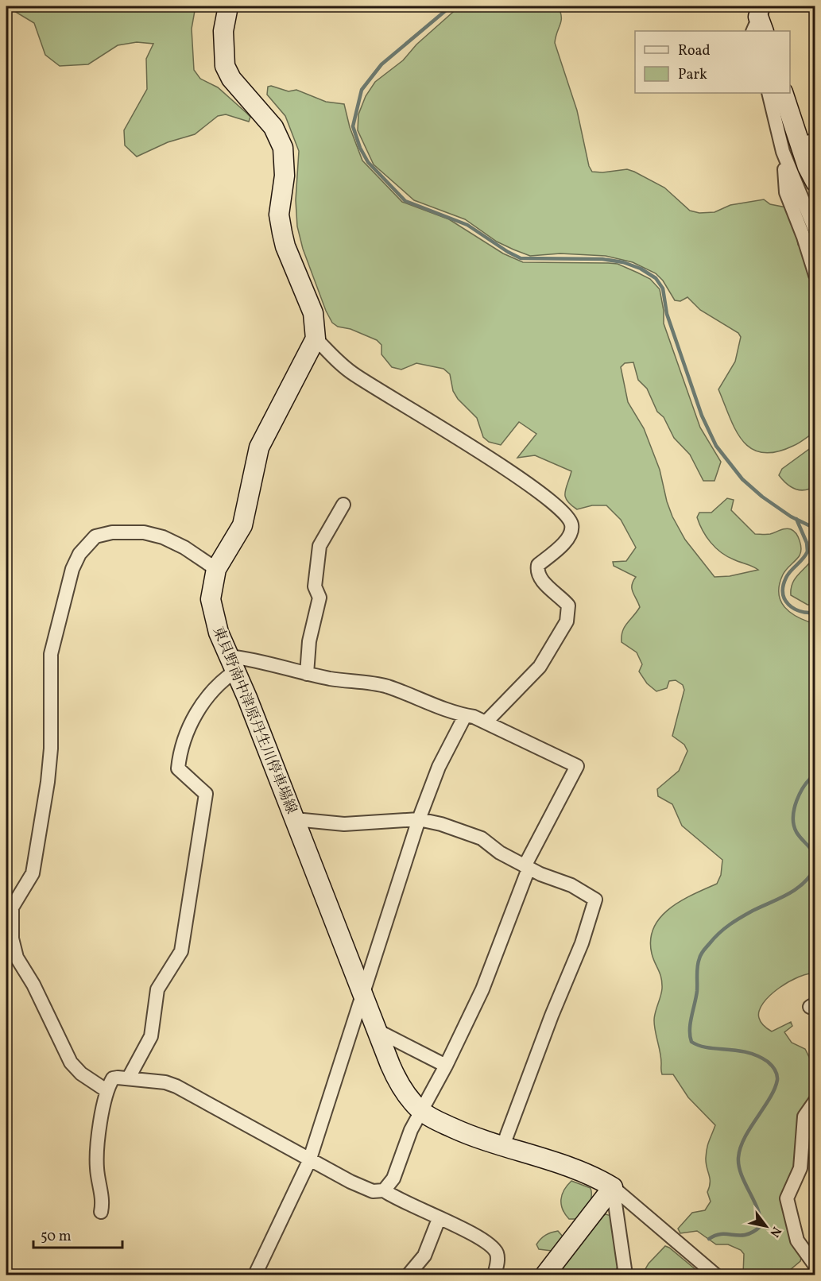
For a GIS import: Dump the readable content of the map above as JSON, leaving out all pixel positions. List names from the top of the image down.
{
  "streets": {
    "main road": ["東貝野南中津原丹生川停車場線"]
  },
  "legend": ["Road", "Park"],
  "scale_bar": "50 m",
  "north": "bottom right"
}
